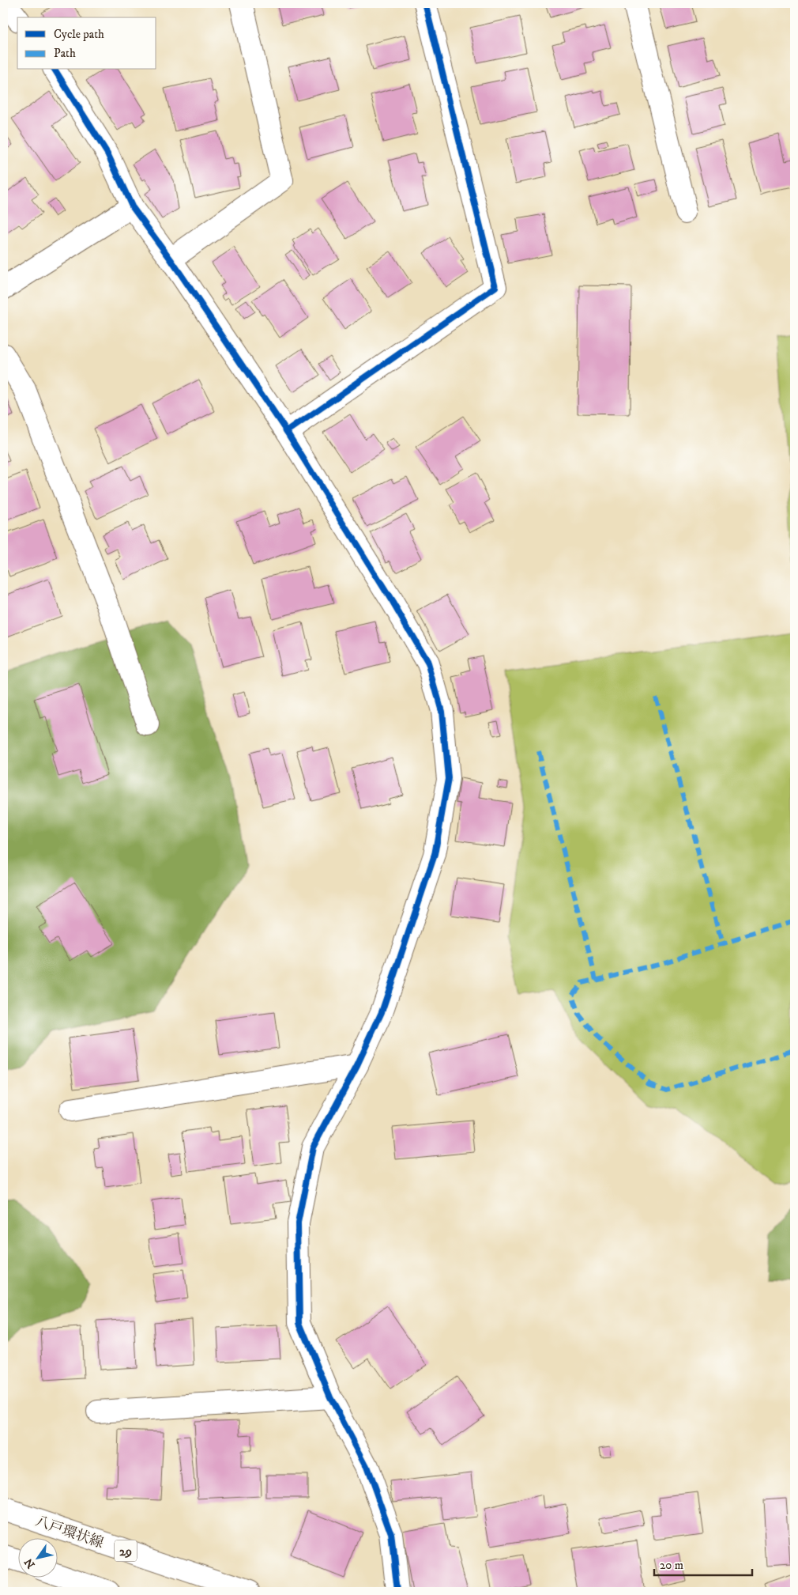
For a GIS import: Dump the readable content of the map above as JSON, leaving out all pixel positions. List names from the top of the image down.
{
  "streets": {
    "street": ["八戸環状線", "29"]
  },
  "legend": ["Cycle path", "Path"],
  "scale_bar": "20 m",
  "north": "bottom left"
}
